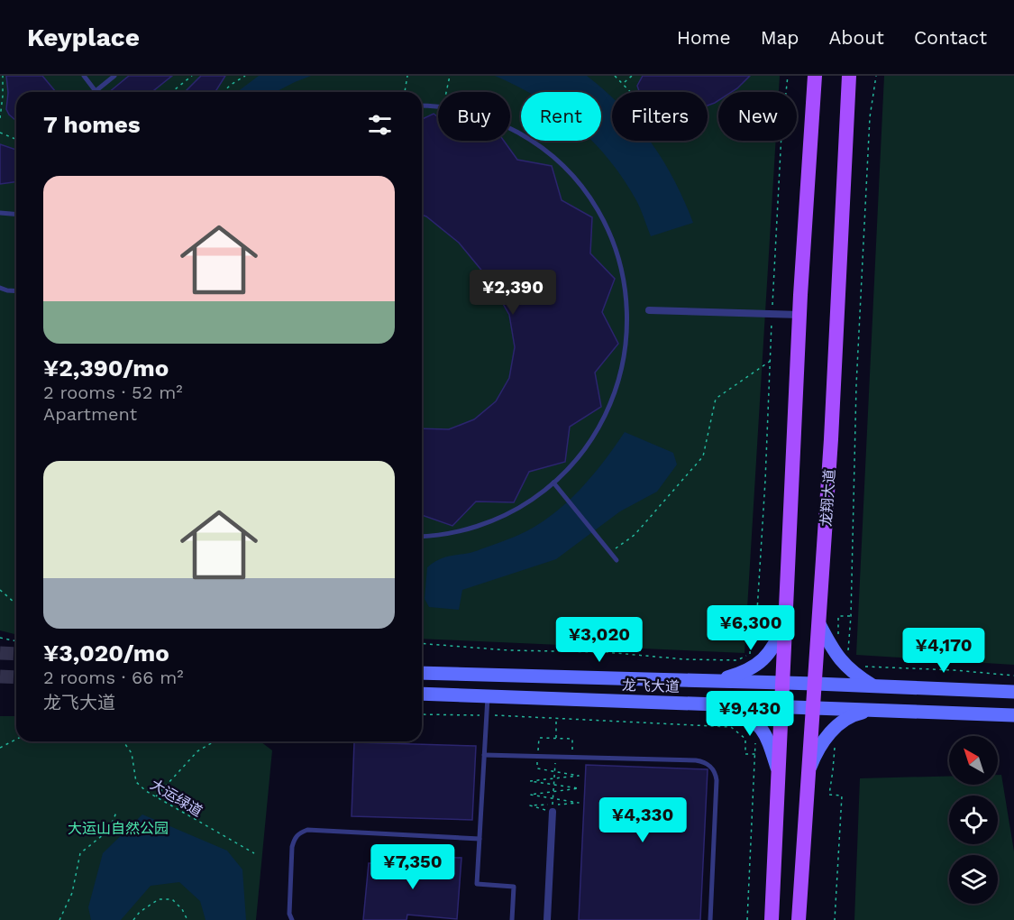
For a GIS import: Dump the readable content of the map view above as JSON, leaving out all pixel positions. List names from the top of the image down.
{
  "streets": {
    "main road": ["龙翔大道", "龙飞大道"],
    "path": ["大运绿道"]
  },
  "crossings": [
    ["龙翔大道", "龙飞大道"]
  ],
  "parks": ["大运山自然公园"],
  "north": "top left",
  "page": {
    "header": "Keyplace",
    "nav": [
      "Home",
      "Map",
      "About",
      "Contact"
    ],
    "chip": [
      "Buy",
      "Rent",
      "Filters",
      "New"
    ],
    "heading": "7 homes",
    "list": [
      {
        "name": "¥2,390/mo",
        "note": "2 rooms · 52 m² · Apartment"
      },
      {
        "name": "¥3,020/mo",
        "note": "2 rooms · 66 m² · 龙飞大道"
      }
    ],
    "price": [
      "¥2,390",
      "¥6,300",
      "¥3,020",
      "¥4,170",
      "¥9,430",
      "¥4,330",
      "¥7,350"
    ]
  }
}
